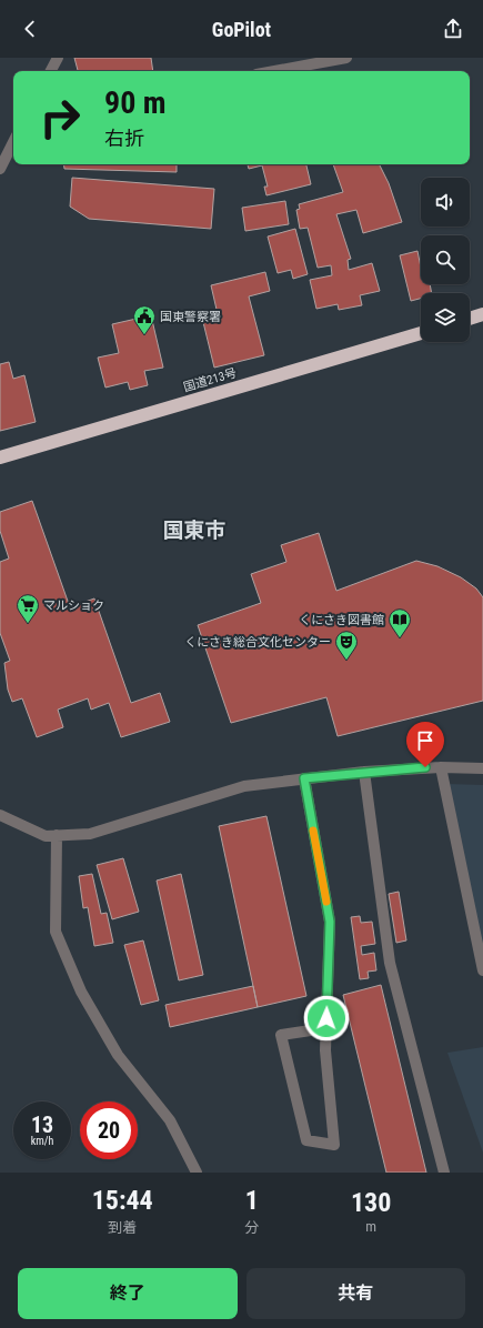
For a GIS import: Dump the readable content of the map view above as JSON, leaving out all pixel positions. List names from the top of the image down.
{
  "streets": {
    "highway": ["国道213号"]
  },
  "districts": ["国東市"],
  "places": {
    "public building": ["国東警察署"],
    "supermarket": ["マルショク"],
    "library": ["くにさき図書館"],
    "theatre": ["くにさき総合文化センター"]
  },
  "page": {
    "header": "GoPilot",
    "turn": ["90 m", "右折"],
    "speed": "13 km/h",
    "limit": "20",
    "eta": [
      "15:44",
      "到着",
      "1",
      "分",
      "130",
      "m"
    ],
    "buttons": ["終了", "共有"]
  }
}
